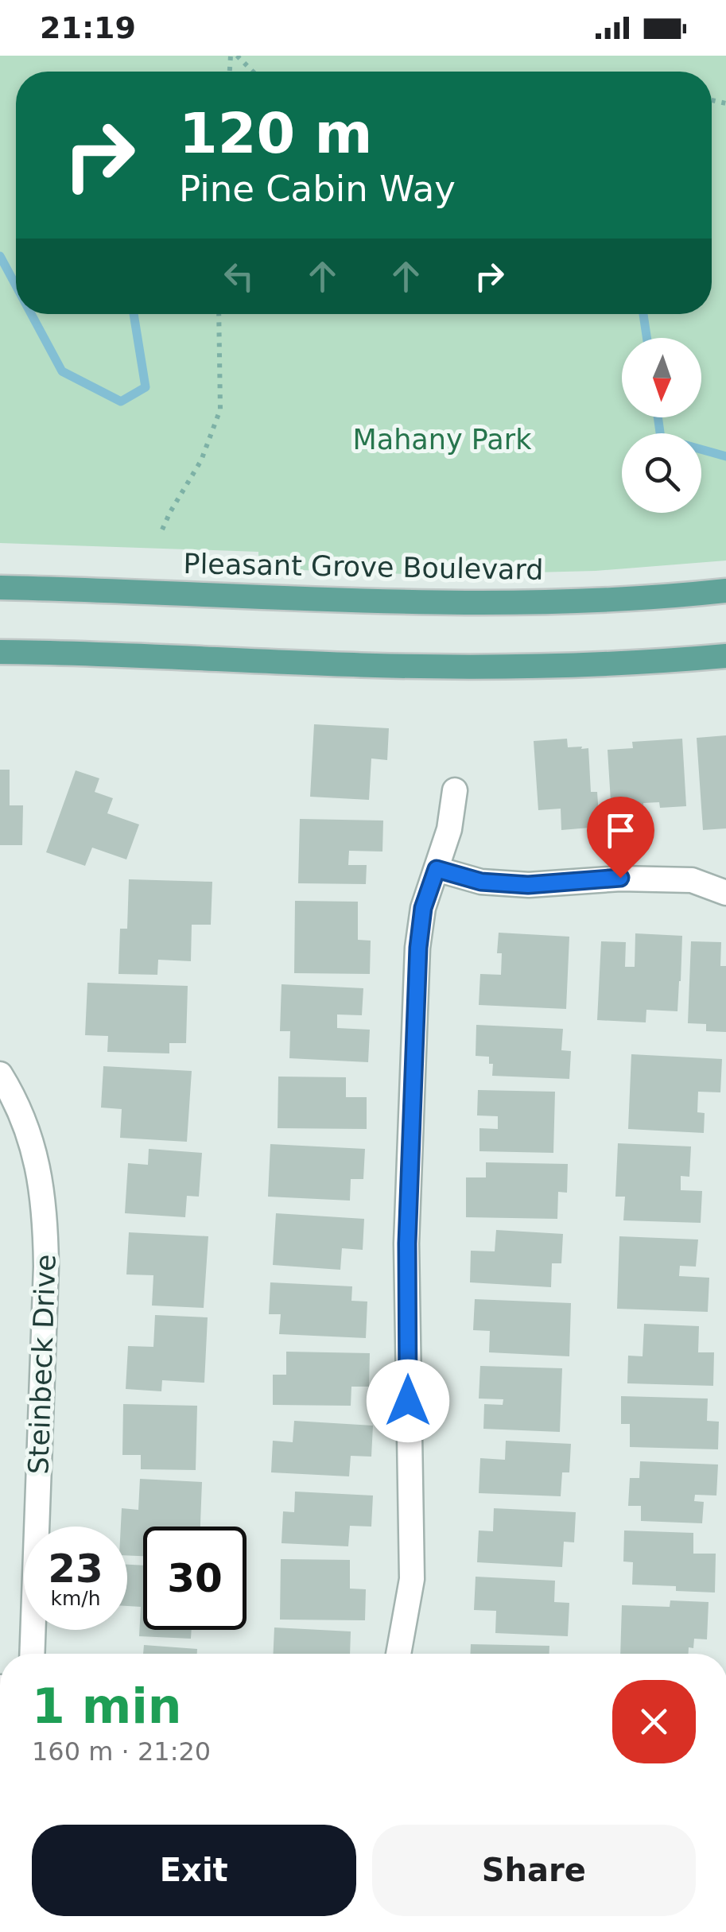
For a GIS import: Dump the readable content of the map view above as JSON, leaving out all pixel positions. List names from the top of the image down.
{
  "streets": {
    "main road": ["Pleasant Grove Boulevard"],
    "street": ["Steinbeck Drive"]
  },
  "parks": ["Mahany Park"],
  "north": "bottom",
  "page": {
    "status": "21:19",
    "turn": ["120 m", "Pine Cabin Way"],
    "speed": "23 km/h",
    "limit": "30",
    "heading": ["1 min", "160 m · 21:20"],
    "buttons": ["Exit", "Share"]
  }
}
